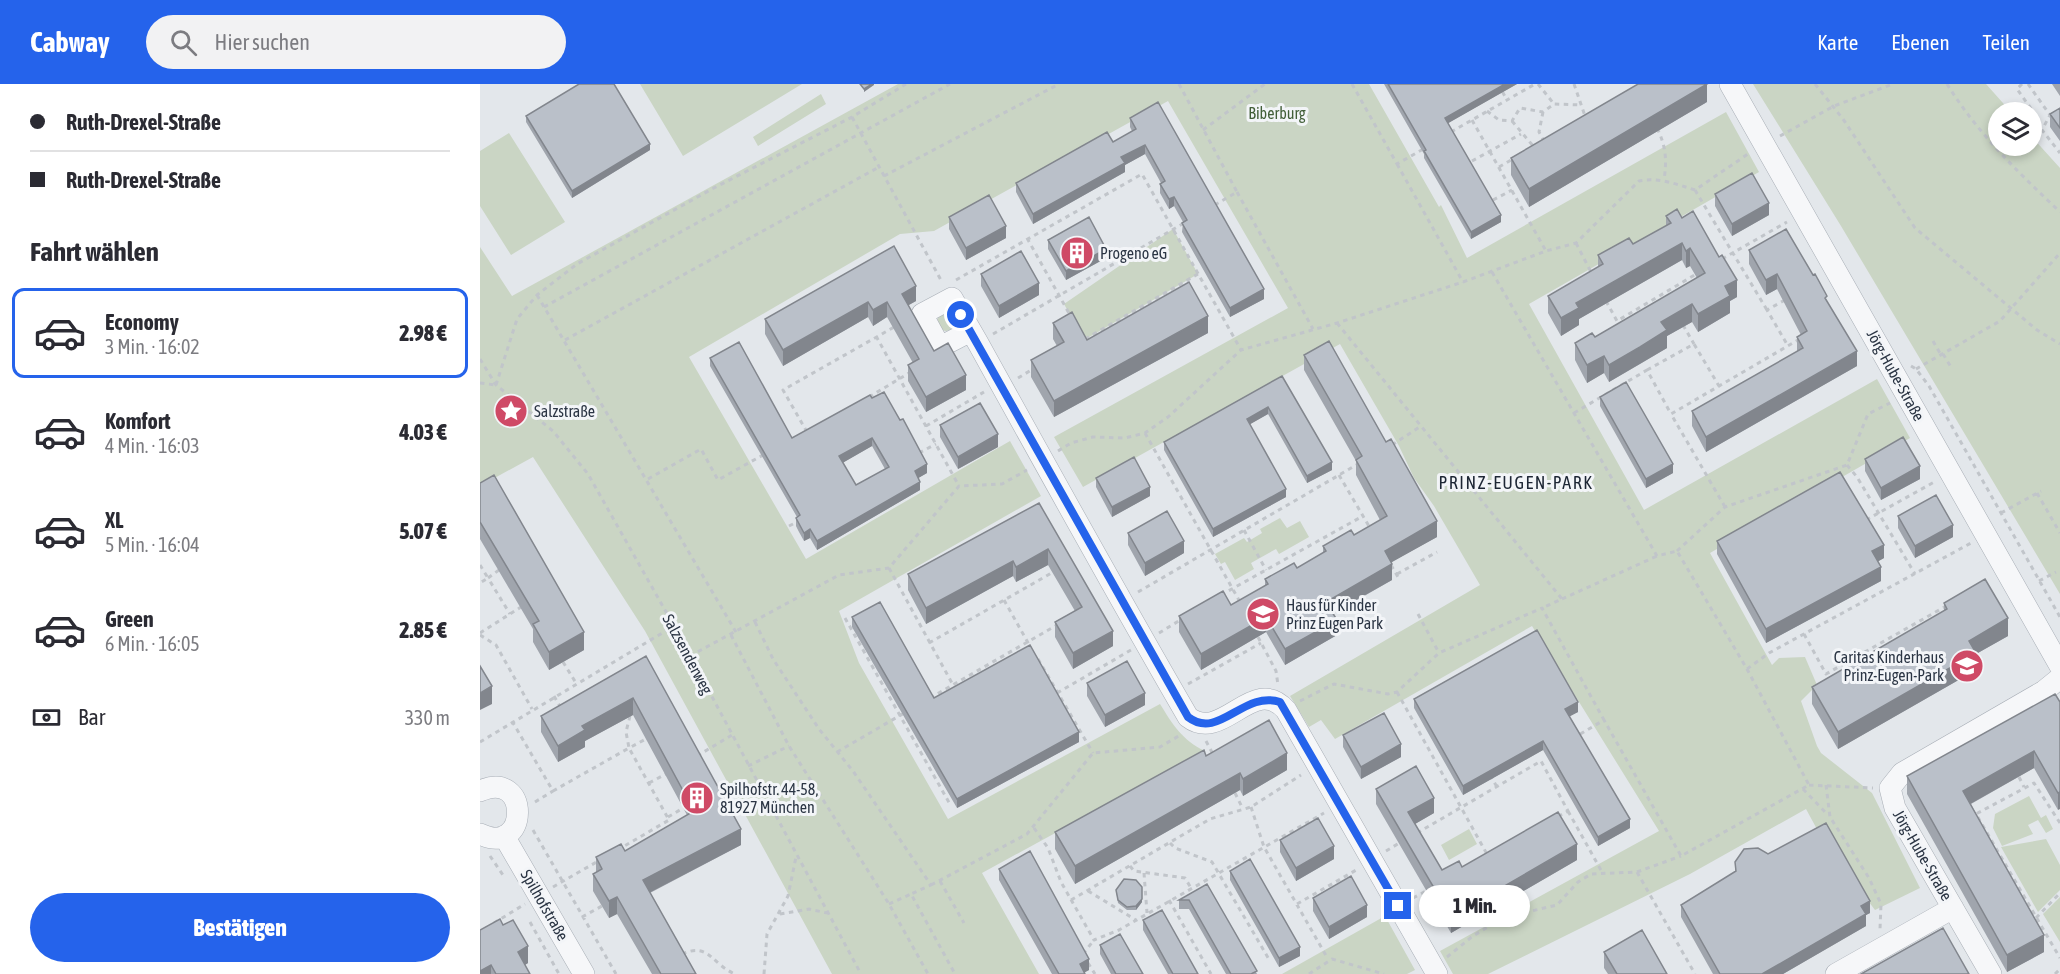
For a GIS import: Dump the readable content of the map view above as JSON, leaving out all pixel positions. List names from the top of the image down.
{
  "streets": {
    "street": ["Jörg-Hube-Straße", "Spilhofstraße"],
    "path": ["Salzsenderweg"]
  },
  "districts": ["PRINZ-EUGEN-PARK"],
  "parks": ["Biberburg"],
  "places": {
    "building": ["Progeno eG", "Spilhofstr. 44-58, 81927 München"],
    "place": ["Salzstraße"],
    "school or university": ["Haus für Kinder Prinz Eugen Park", "Caritas Kinderhaus Prinz-Eugen-Park"]
  },
  "page": {
    "header": "Cabway",
    "search": "Hier suchen",
    "nav": ["Karte", "Ebenen", "Teilen"],
    "banner": ["Ruth-Drexel-Straße", "Ruth-Drexel-Straße"],
    "heading": "Fahrt wählen",
    "list": [
      {
        "name": "Economy",
        "note": "3 Min. · 16:02",
        "value": "2.98 €"
      },
      {
        "name": "Komfort",
        "note": "4 Min. · 16:03",
        "value": "4.03 €"
      },
      {
        "name": "XL",
        "note": "5 Min. · 16:04",
        "value": "5.07 €"
      },
      {
        "name": "Green",
        "note": "6 Min. · 16:05",
        "value": "2.85 €"
      }
    ],
    "pay": ["Bar", "330 m"],
    "buttons": "Bestätigen",
    "bubble": "1 Min."
  }
}
